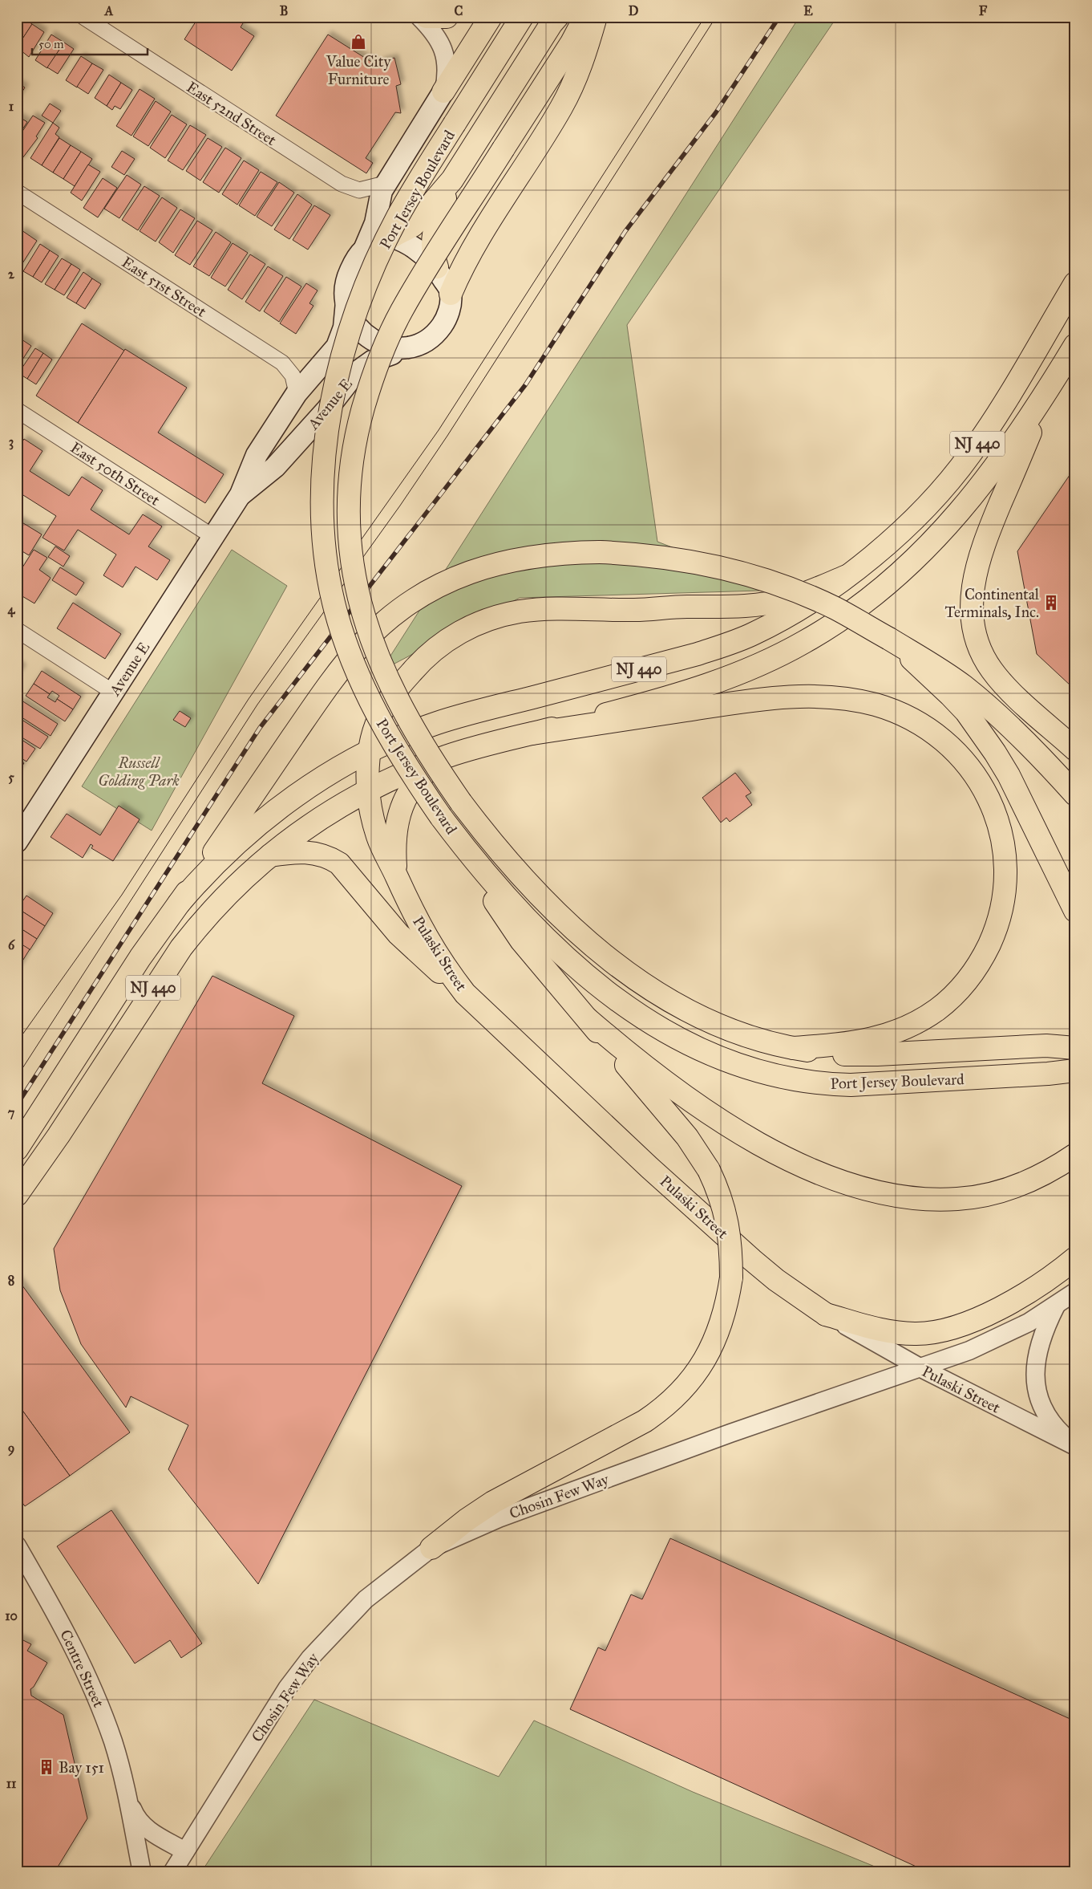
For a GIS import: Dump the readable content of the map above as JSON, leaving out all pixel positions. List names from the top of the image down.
{
  "streets": {
    "highway": ["Port Jersey Boulevard", "NJ 440", "Pulaski Street"],
    "main road": ["Avenue E"],
    "street": [
      "East 52nd Street",
      "East 51st Street",
      "East 50th Street",
      "Chosin Few Way",
      "Centre Street"
    ]
  },
  "crossings": [
    ["East 51st Street", "Avenue E"],
    ["Avenue E", "East 50th Street"],
    ["NJ 440", "Pulaski Street"],
    ["Pulaski Street", "Chosin Few Way"],
    ["Chosin Few Way", "Centre Street"]
  ],
  "parks": ["Russell Golding Park"],
  "places": {
    "shop": ["Value City Furniture"],
    "building": ["Continental Terminals, Inc.", "Bay 151"]
  },
  "scale_bar": "50 m",
  "grid": {
    "columns": [
      "A",
      "B",
      "C",
      "D",
      "E",
      "F"
    ],
    "rows": [
      "1",
      "2",
      "3",
      "4",
      "5",
      "6",
      "7",
      "8",
      "9",
      "10",
      "11"
    ]
  }
}
